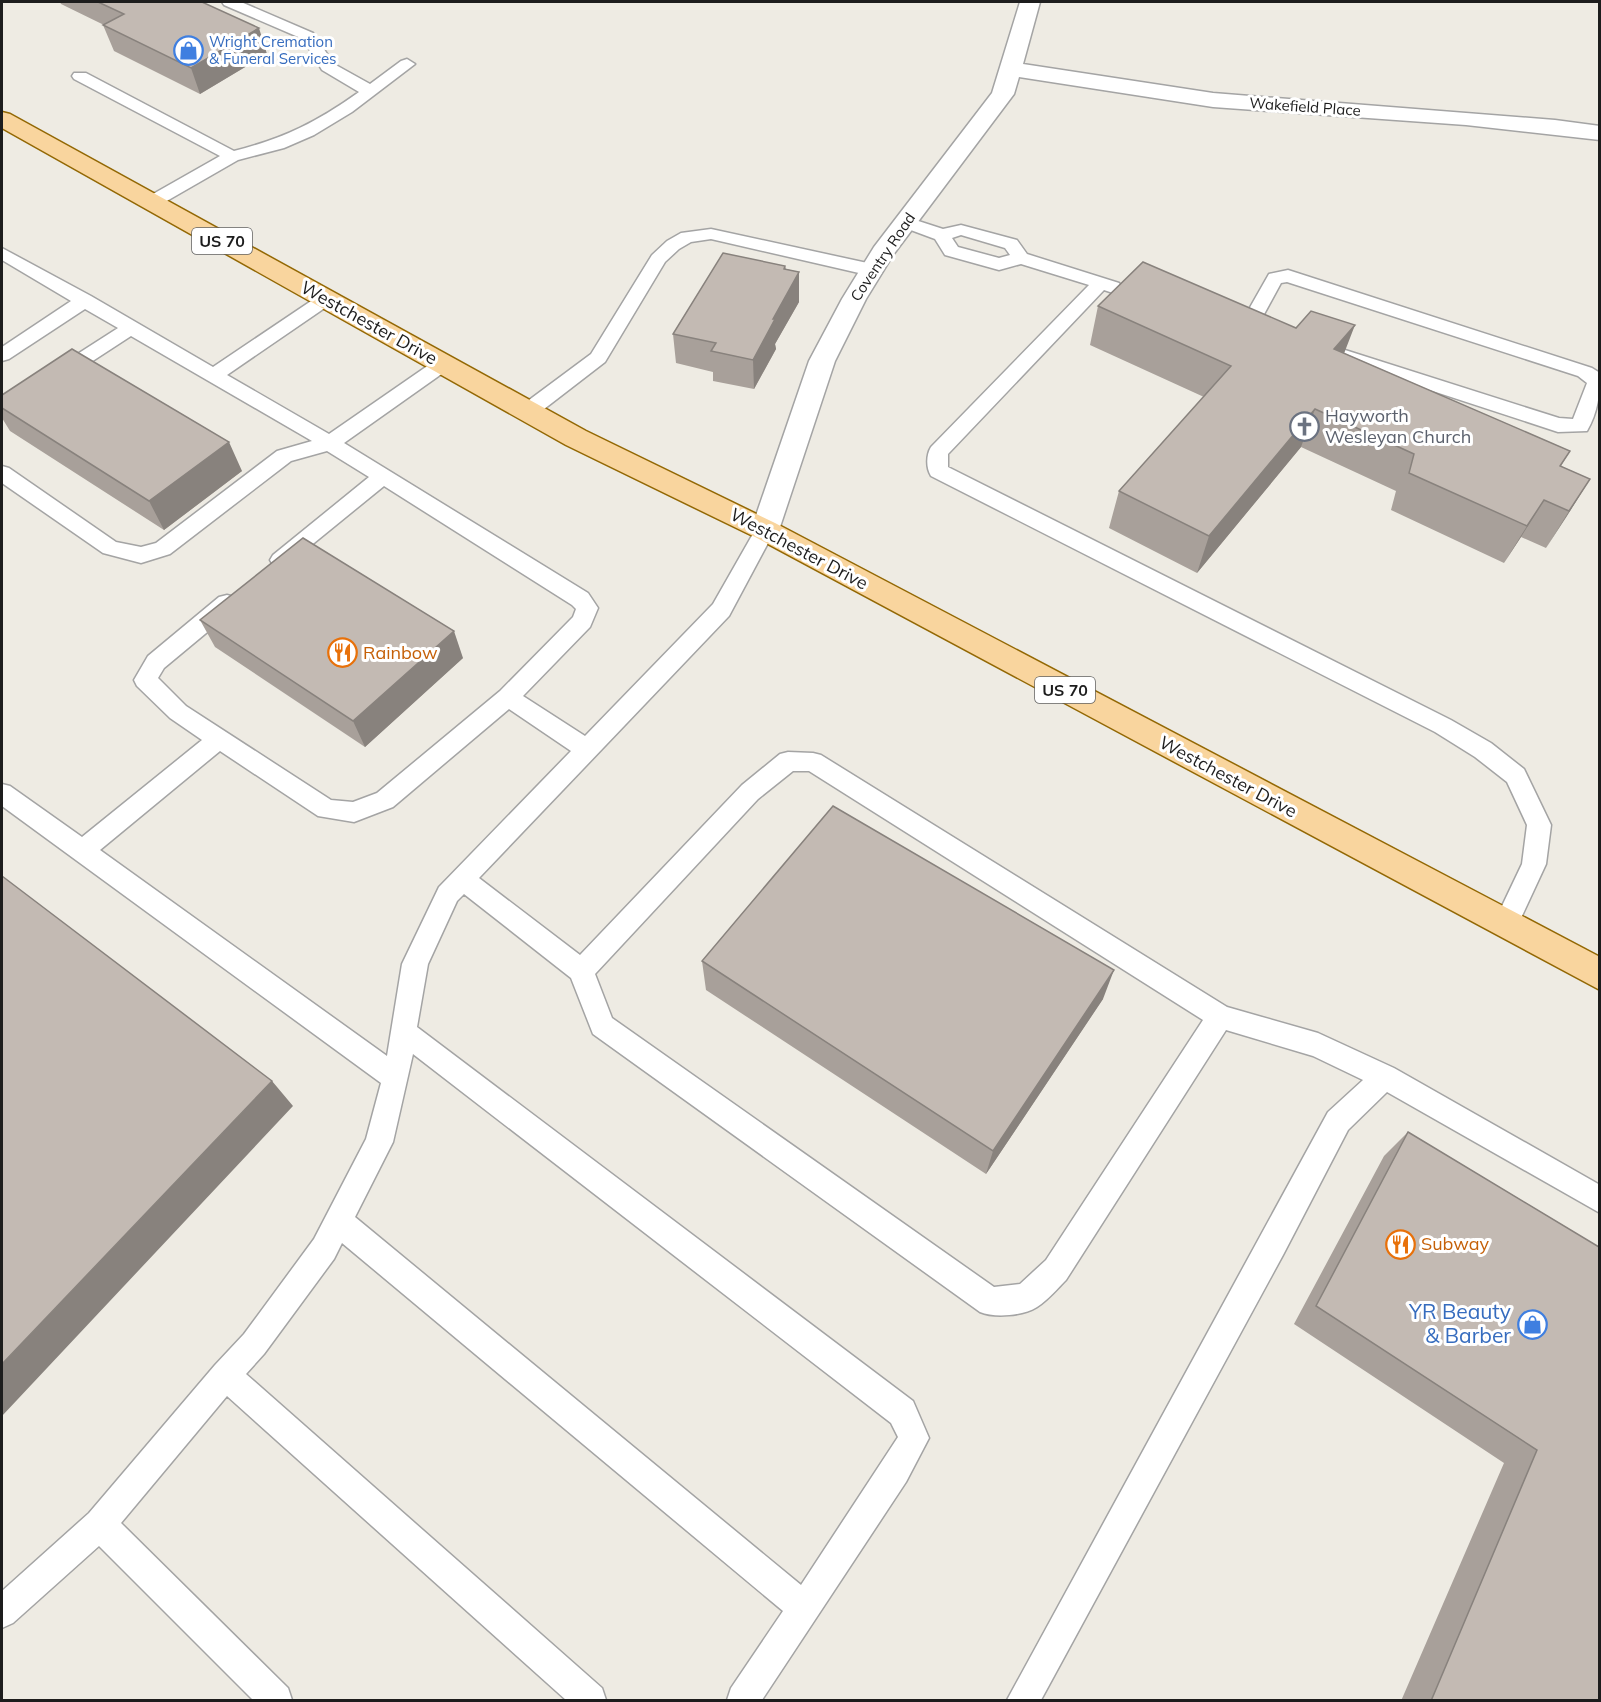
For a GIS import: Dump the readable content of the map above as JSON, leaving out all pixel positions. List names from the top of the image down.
{
  "streets": {
    "main road": ["US 70", "Westchester Drive"],
    "street": ["Wakefield Place", "Coventry Road"]
  },
  "crossings": [
    ["Wakefield Place", "Coventry Road"],
    ["Coventry Road", "Westchester Drive"]
  ],
  "places": {
    "shop": ["Wright Cremation & Funeral Services", "YR Beauty & Barber"],
    "church": ["Hayworth Wesleyan Church"],
    "restaurant": ["Rainbow", "Subway"]
  }
}
